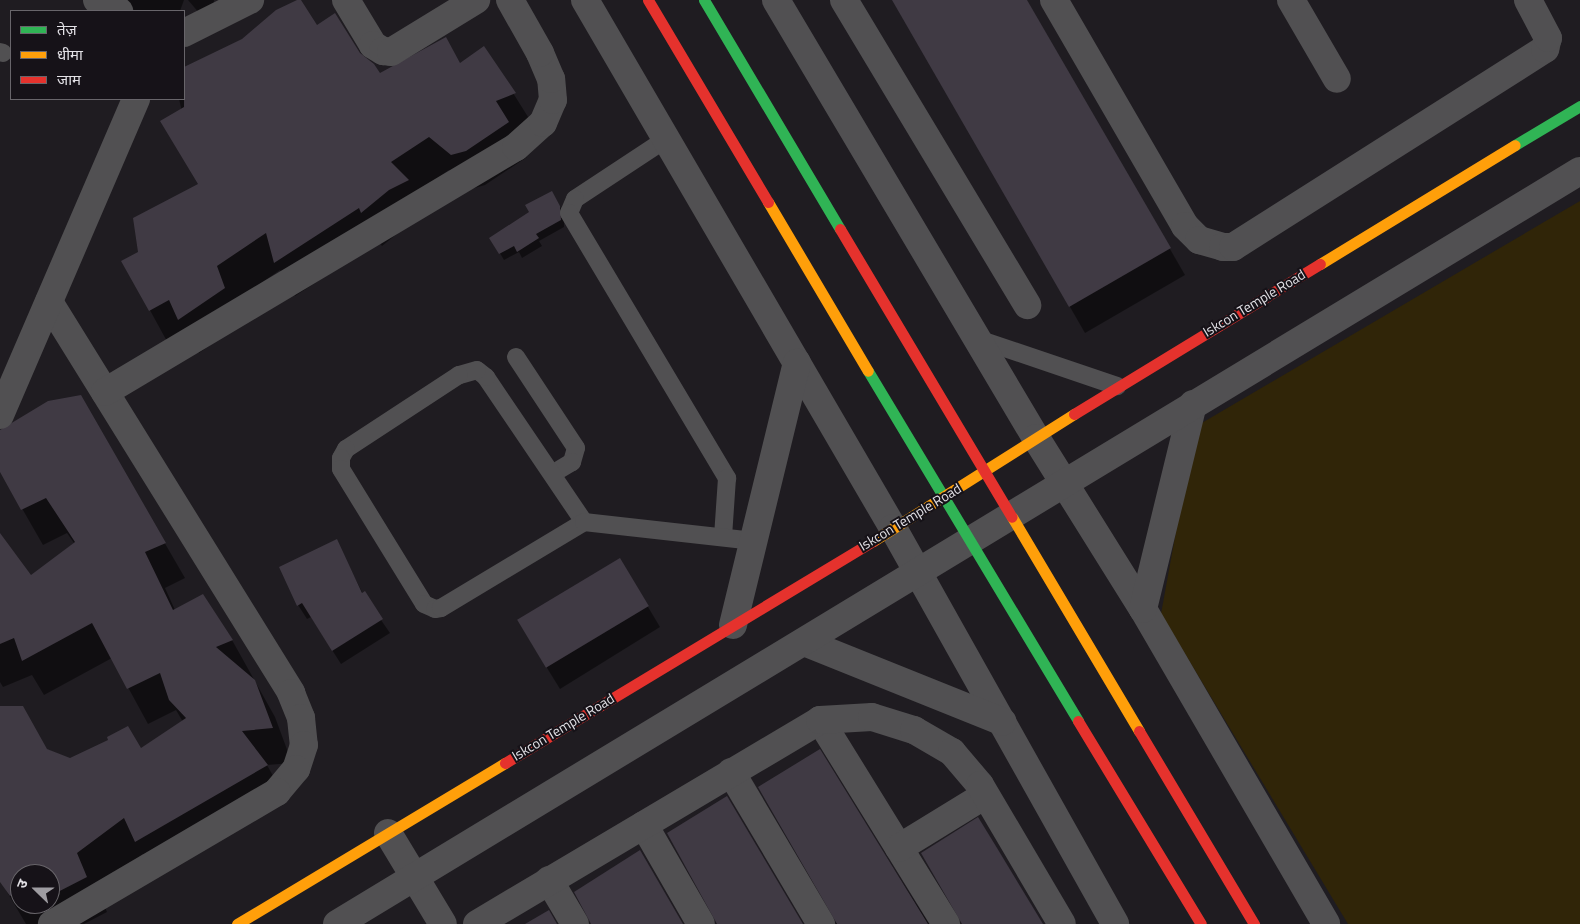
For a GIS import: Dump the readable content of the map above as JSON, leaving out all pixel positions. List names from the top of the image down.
{
  "streets": {
    "street": ["Iskcon Temple Road"]
  },
  "legend": ["तेज़", "धीमा", "जाम"],
  "north": "left"
}
